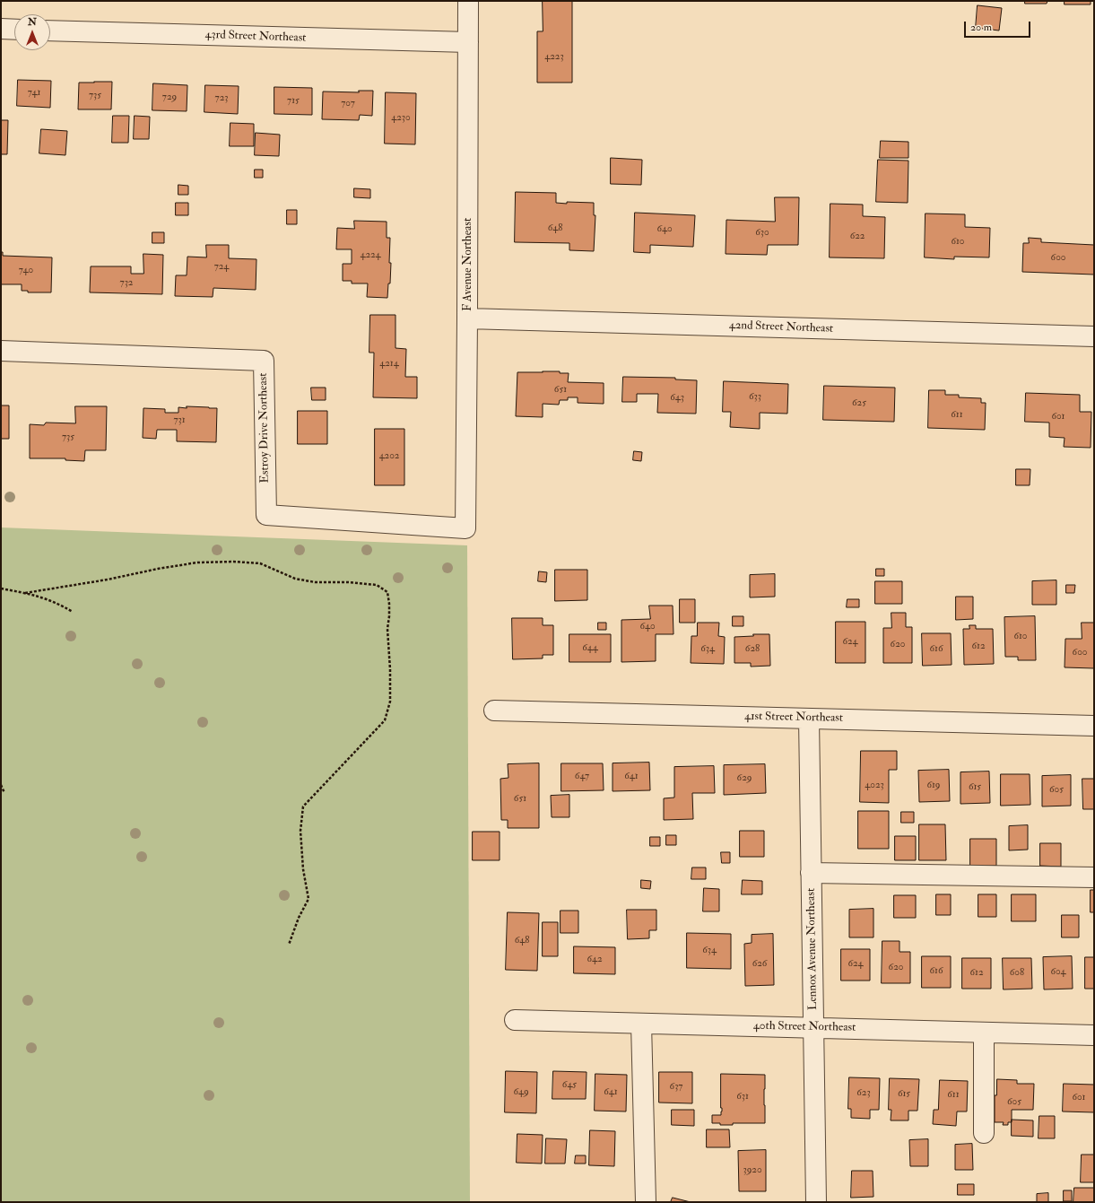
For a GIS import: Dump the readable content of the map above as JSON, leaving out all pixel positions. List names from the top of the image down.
{
  "streets": {
    "street": [
      "43rd Street Northeast",
      "F Avenue Northeast",
      "42nd Street Northeast",
      "Estroy Drive Northeast",
      "41st Street Northeast",
      "Lennox Avenue Northeast",
      "40th Street Northeast"
    ]
  },
  "crossings": [
    ["43rd Street Northeast", "F Avenue Northeast"],
    ["F Avenue Northeast", "42nd Street Northeast"],
    ["F Avenue Northeast", "Estroy Drive Northeast"],
    ["41st Street Northeast", "Lennox Avenue Northeast"],
    ["Lennox Avenue Northeast", "40th Street Northeast"]
  ],
  "house_numbers": [
    "4223",
    "741",
    "735",
    "729",
    "723",
    "715",
    "707",
    "4230",
    "648",
    "640",
    "630",
    "622",
    "610",
    "4224",
    "600",
    "724",
    "740",
    "732",
    "4214",
    "651",
    "633",
    "643",
    "625",
    "611",
    "601",
    "731",
    "735",
    "4202",
    "640",
    "610",
    "624",
    "620",
    "612",
    "644",
    "634",
    "628",
    "616",
    "600",
    "647",
    "641",
    "629",
    "4023",
    "619",
    "615",
    "605",
    "651",
    "648",
    "634",
    "642",
    "626",
    "624",
    "620",
    "616",
    "604",
    "612",
    "608",
    "645",
    "637",
    "649",
    "641",
    "623",
    "615",
    "611",
    "631",
    "601",
    "605",
    "3920"
  ],
  "scale_bar": "20 m",
  "north": "top"
}
